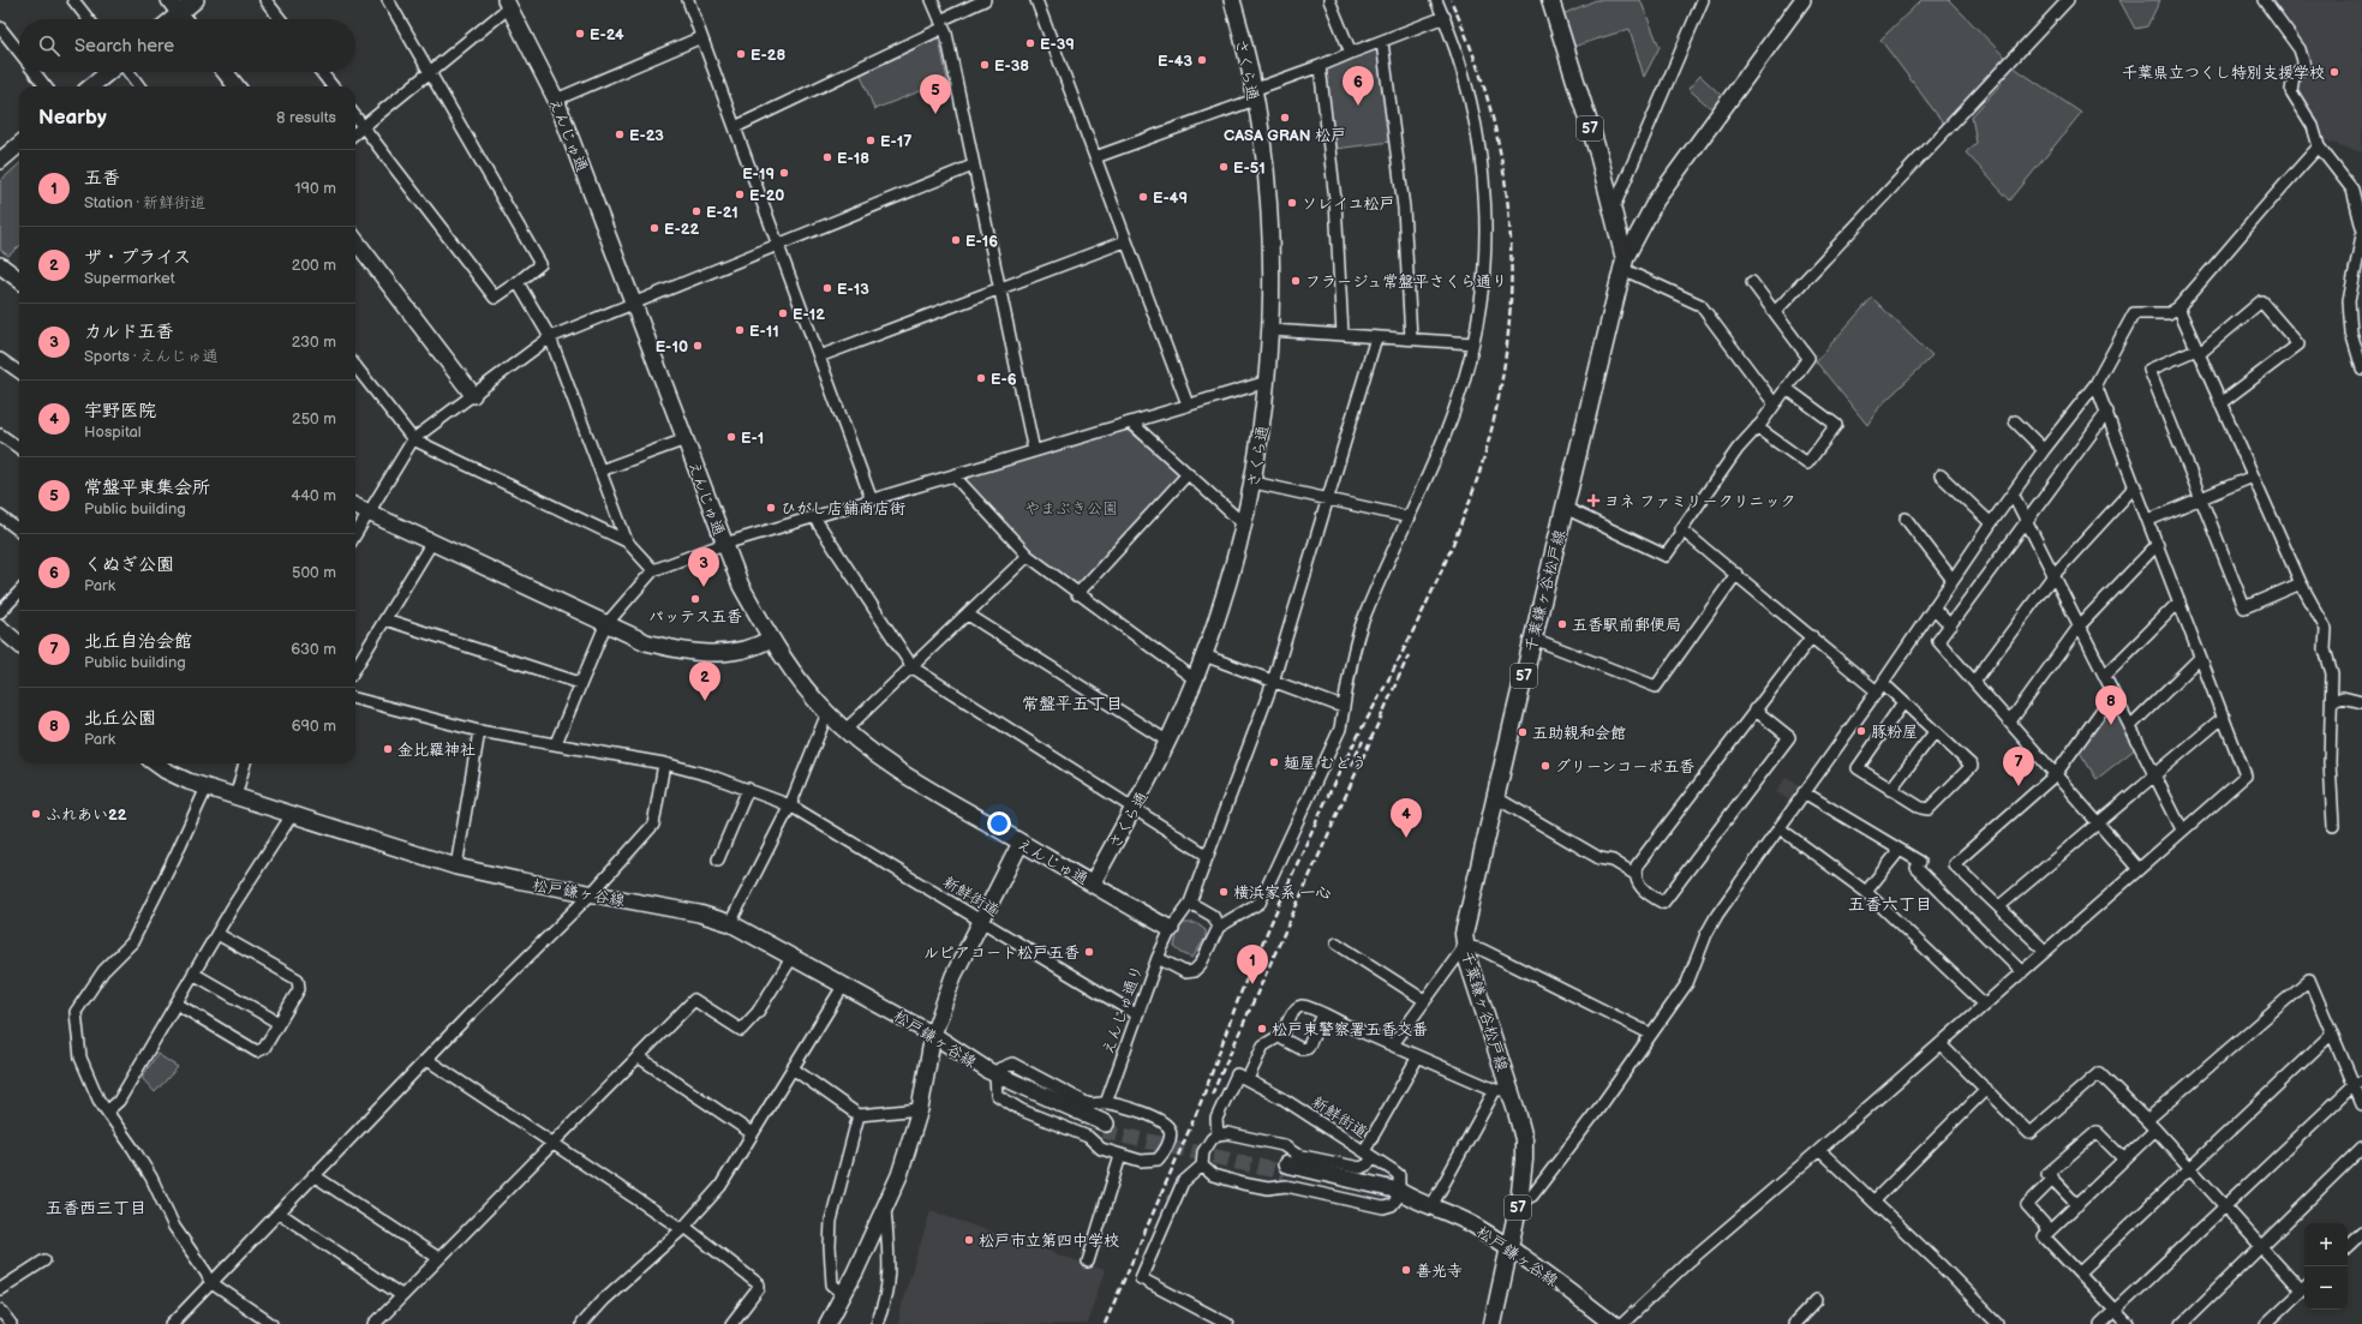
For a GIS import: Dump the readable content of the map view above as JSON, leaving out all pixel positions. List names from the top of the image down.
{
  "streets": {
    "main road": ["57", "千葉鎌ヶ谷松戸線"],
    "street": [
      "さくら通",
      "えんじゅ通",
      "松戸鎌ヶ谷線",
      "新鮮街道",
      "えんじゅ通り"
    ]
  },
  "crossings": [
    ["さくら通", "えんじゅ通"],
    ["えんじゅ通", "えんじゅ通り"],
    ["千葉鎌ヶ谷松戸線", "松戸鎌ヶ谷線"],
    ["松戸鎌ヶ谷線", "新鮮街道"],
    ["新鮮街道", "えんじゅ通り"]
  ],
  "districts": ["常盤平五丁目", "五香六丁目", "五香西三丁目"],
  "parks": ["やまぶき公園"],
  "places": {
    "other": [
      "E-24",
      "E-39",
      "E-28",
      "E-43",
      "E-38",
      "千葉県立つくし特別支援学校",
      "CASA GRAN 松戸",
      "E-23",
      "E-17",
      "E-18",
      "E-51",
      "E-19",
      "E-20",
      "E-49",
      "ソレイユ松戸",
      "E-21",
      "E-22",
      "E-16",
      "フラージュ常盤平さくら通り",
      "E-13",
      "E-12",
      "E-11",
      "E-10",
      "E-6",
      "E-1",
      "ひがし店舗商店街",
      "パッテス五香",
      "五香駅前郵便局",
      "豚粉屋",
      "五助親和会館",
      "金比羅神社",
      "麺屋 むどう",
      "グリーンコーポ五香",
      "ふれあい22",
      "横浜家系 一心",
      "ルピアコート松戸五香",
      "松戸東警察署五香交番",
      "松戸市立第四中学校",
      "善光寺"
    ],
    "health": ["ヨネ ファミリークリニック"]
  },
  "page": {
    "search": "Search here",
    "pins": [
      "6",
      "5",
      "3",
      "2",
      "8",
      "7",
      "4",
      "1"
    ],
    "heading": ["Nearby", "8 results"],
    "list": [
      {
        "mark": "1",
        "name": "五香",
        "note": "Station · 新鮮街道",
        "value": "190 m"
      },
      {
        "mark": "2",
        "name": "ザ・プライス",
        "note": "Supermarket",
        "value": "200 m"
      },
      {
        "mark": "3",
        "name": "カルド五香",
        "note": "Sports · えんじゅ通",
        "value": "230 m"
      },
      {
        "mark": "4",
        "name": "宇野医院",
        "note": "Hospital",
        "value": "250 m"
      },
      {
        "mark": "5",
        "name": "常盤平東集会所",
        "note": "Public building",
        "value": "440 m"
      },
      {
        "mark": "6",
        "name": "くぬぎ公園",
        "note": "Park",
        "value": "500 m"
      },
      {
        "mark": "7",
        "name": "北丘自治会館",
        "note": "Public building",
        "value": "630 m"
      },
      {
        "mark": "8",
        "name": "北丘公園",
        "note": "Park",
        "value": "690 m"
      }
    ],
    "map_buttons": ["+", "−"]
  }
}
